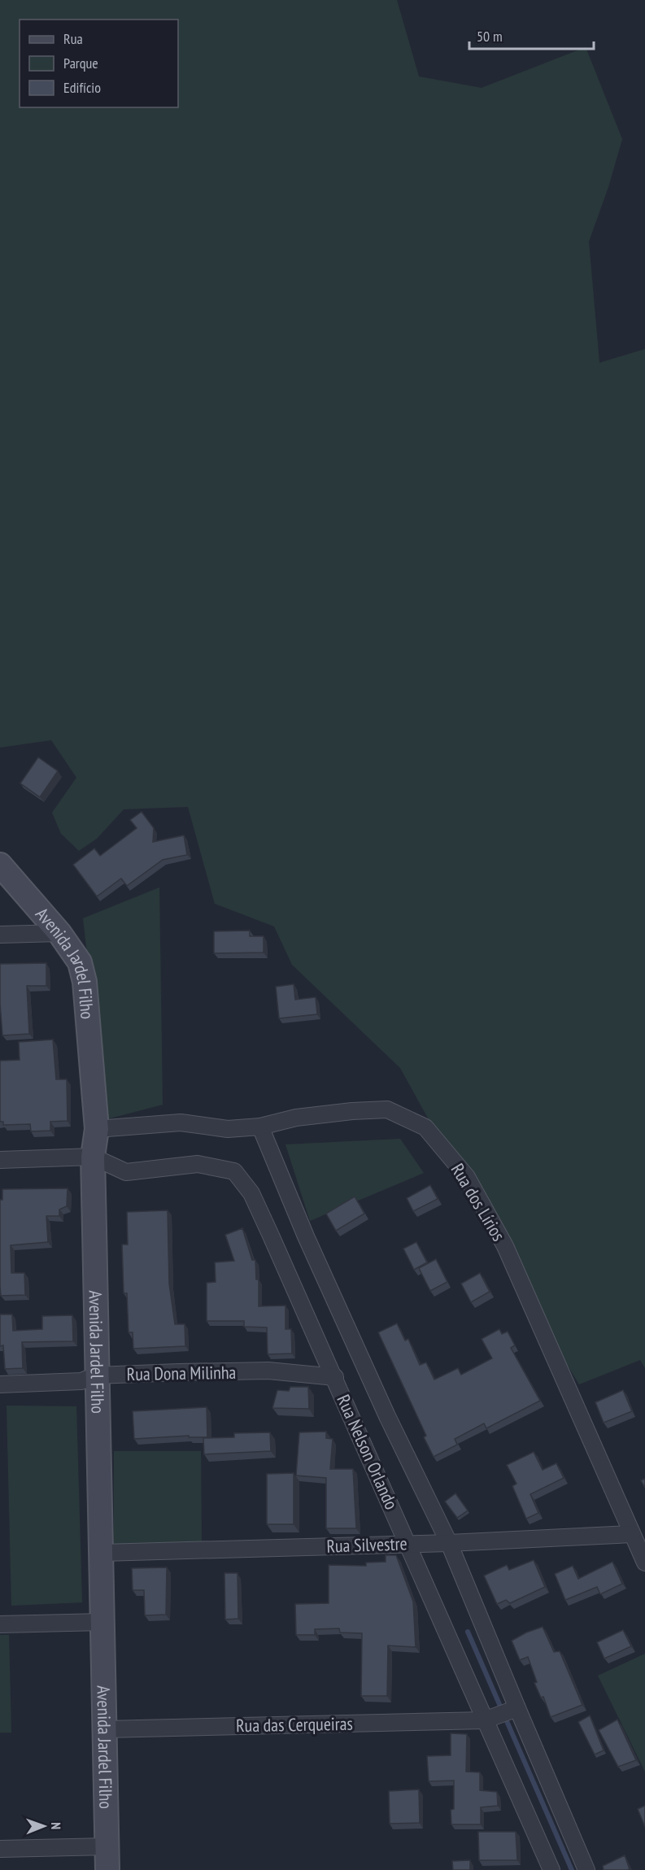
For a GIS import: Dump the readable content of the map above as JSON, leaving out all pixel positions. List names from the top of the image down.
{
  "streets": {
    "main road": ["Avenida Jardel Filho"],
    "street": [
      "Rua dos Lírios",
      "Rua Dona Milinha",
      "Rua Nelson Orlando",
      "Rua Silvestre",
      "Rua das Cerqueiras"
    ]
  },
  "crossings": [
    ["Avenida Jardel Filho", "Rua dos Lírios"],
    ["Avenida Jardel Filho", "Rua Dona Milinha"],
    ["Avenida Jardel Filho", "Rua Nelson Orlando"],
    ["Avenida Jardel Filho", "Rua Silvestre"],
    ["Avenida Jardel Filho", "Rua das Cerqueiras"],
    ["Rua dos Lírios", "Rua Nelson Orlando"],
    ["Rua dos Lírios", "Rua Silvestre"],
    ["Rua Dona Milinha", "Rua Nelson Orlando"],
    ["Rua Nelson Orlando", "Rua Silvestre"],
    ["Rua Nelson Orlando", "Rua das Cerqueiras"]
  ],
  "legend": ["Rua", "Parque", "Edifício"],
  "scale_bar": "50 m",
  "north": "right"
}
